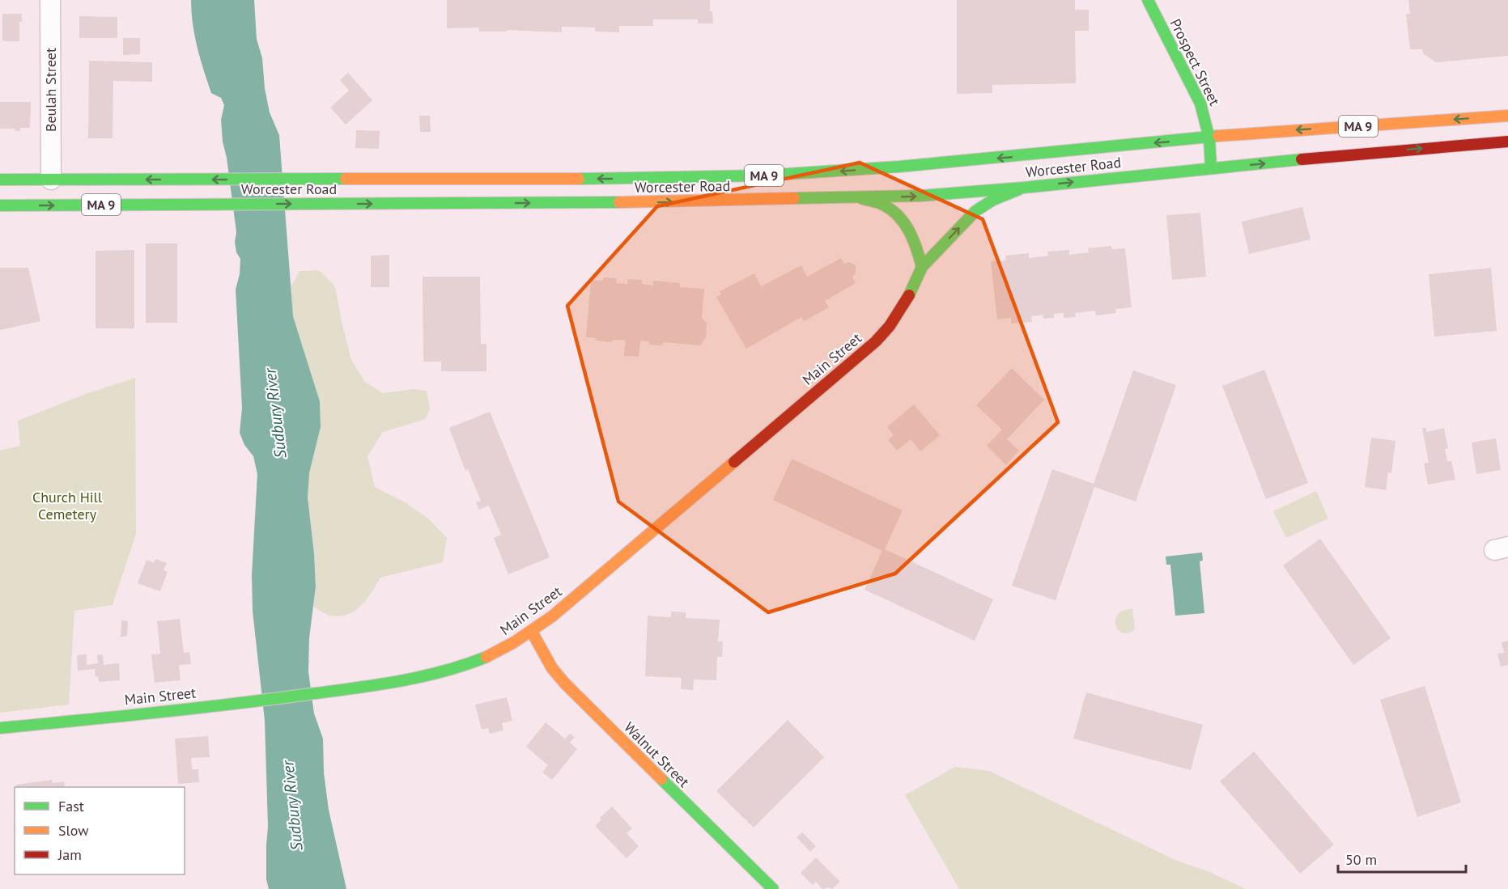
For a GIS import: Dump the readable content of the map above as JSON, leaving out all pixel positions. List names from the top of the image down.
{
  "streets": {
    "main road": [
      "Prospect Street",
      "MA 9",
      "Worcester Road",
      "Main Street",
      "Walnut Street"
    ],
    "street": ["Beulah Street"]
  },
  "crossings": [
    ["Prospect Street", "Worcester Road"],
    ["Beulah Street", "Worcester Road"],
    ["Worcester Road", "Main Street"],
    ["Main Street", "Walnut Street"]
  ],
  "water": ["Sudbury River"],
  "parks": ["Church Hill Cemetery"],
  "legend": ["Fast", "Slow", "Jam"],
  "scale_bar": "50 m"
}
